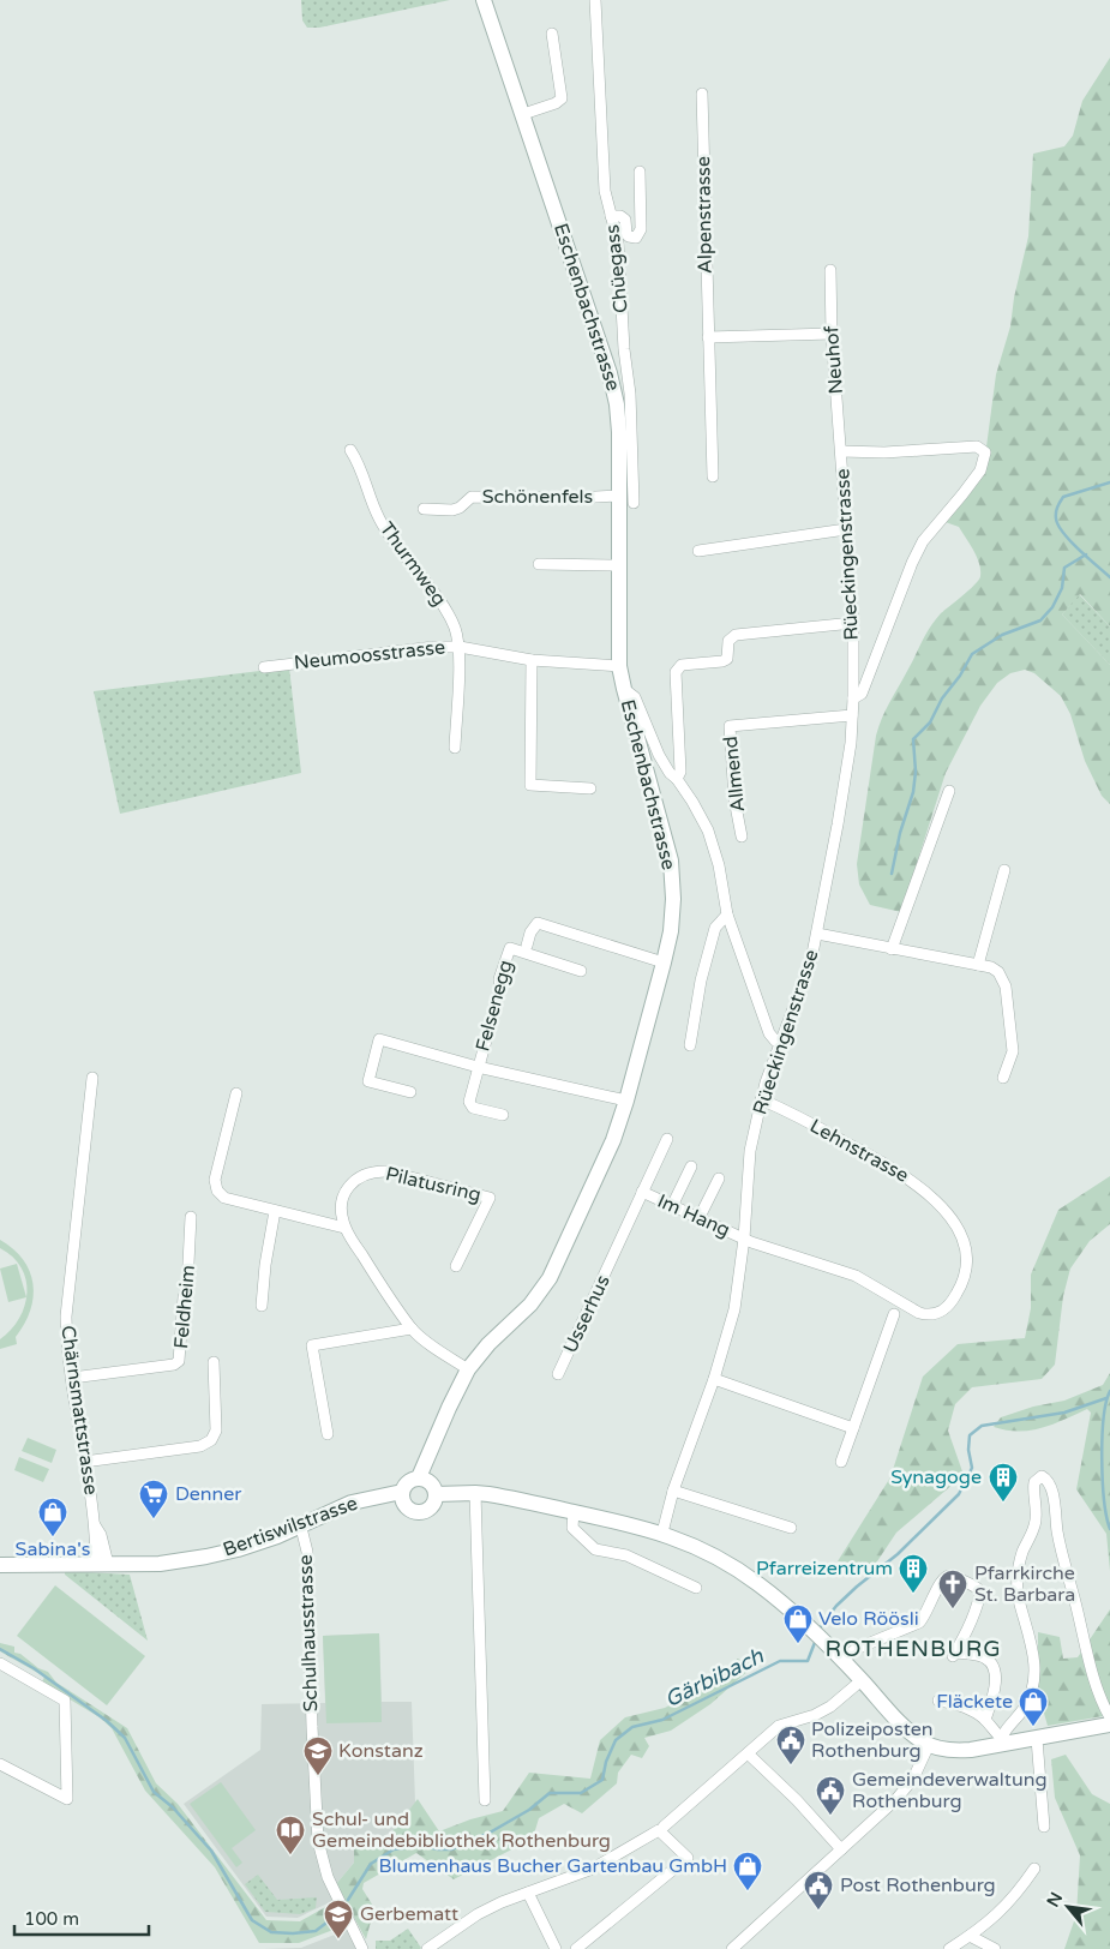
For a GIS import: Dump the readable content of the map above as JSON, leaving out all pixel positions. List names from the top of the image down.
{
  "streets": {
    "street": [
      "Alpenstrasse",
      "Chüegass",
      "Eschenbachstrasse",
      "Neuhof",
      "Schönenfels",
      "Rüeckingenstrasse",
      "Thurmweg",
      "Neumoosstrasse",
      "Allmend",
      "Felsenegg",
      "Lehnstrasse",
      "Pilatusring",
      "Im Hang",
      "Feldheim",
      "Usserhus",
      "Chärnsmattstrasse",
      "Bertiswilstrasse",
      "Schulhausstrasse"
    ]
  },
  "crossings": [
    ["Chüegass", "Eschenbachstrasse"],
    ["Chüegass", "Schönenfels"],
    ["Eschenbachstrasse", "Schönenfels"],
    ["Eschenbachstrasse", "Neumoosstrasse"],
    ["Eschenbachstrasse", "Felsenegg"],
    ["Eschenbachstrasse", "Pilatusring"],
    ["Eschenbachstrasse", "Bertiswilstrasse"],
    ["Neuhof", "Rüeckingenstrasse"],
    ["Rüeckingenstrasse", "Allmend"],
    ["Rüeckingenstrasse", "Lehnstrasse"],
    ["Rüeckingenstrasse", "Im Hang"],
    ["Thurmweg", "Neumoosstrasse"],
    ["Lehnstrasse", "Im Hang"],
    ["Im Hang", "Usserhus"],
    ["Feldheim", "Chärnsmattstrasse"],
    ["Chärnsmattstrasse", "Bertiswilstrasse"],
    ["Bertiswilstrasse", "Schulhausstrasse"]
  ],
  "districts": ["ROTHENBURG"],
  "water": ["Gärbibach"],
  "places": {
    "building": ["Synagoge", "Pfarreizentrum"],
    "supermarket": ["Denner"],
    "shop": [
      "Sabina's",
      "Velo Röösli",
      "Fläckete",
      "Blumenhaus Bucher Gartenbau GmbH"
    ],
    "church": ["Pfarrkirche St. Barbara"],
    "public building": ["Polizeiposten Rothenburg", "Gemeindeverwaltung Rothenburg", "Post Rothenburg"],
    "school or university": ["Konstanz", "Gerbematt"],
    "library": ["Schul- und Gemeindebibliothek Rothenburg"]
  },
  "scale_bar": "100 m",
  "north": "top left"
}
